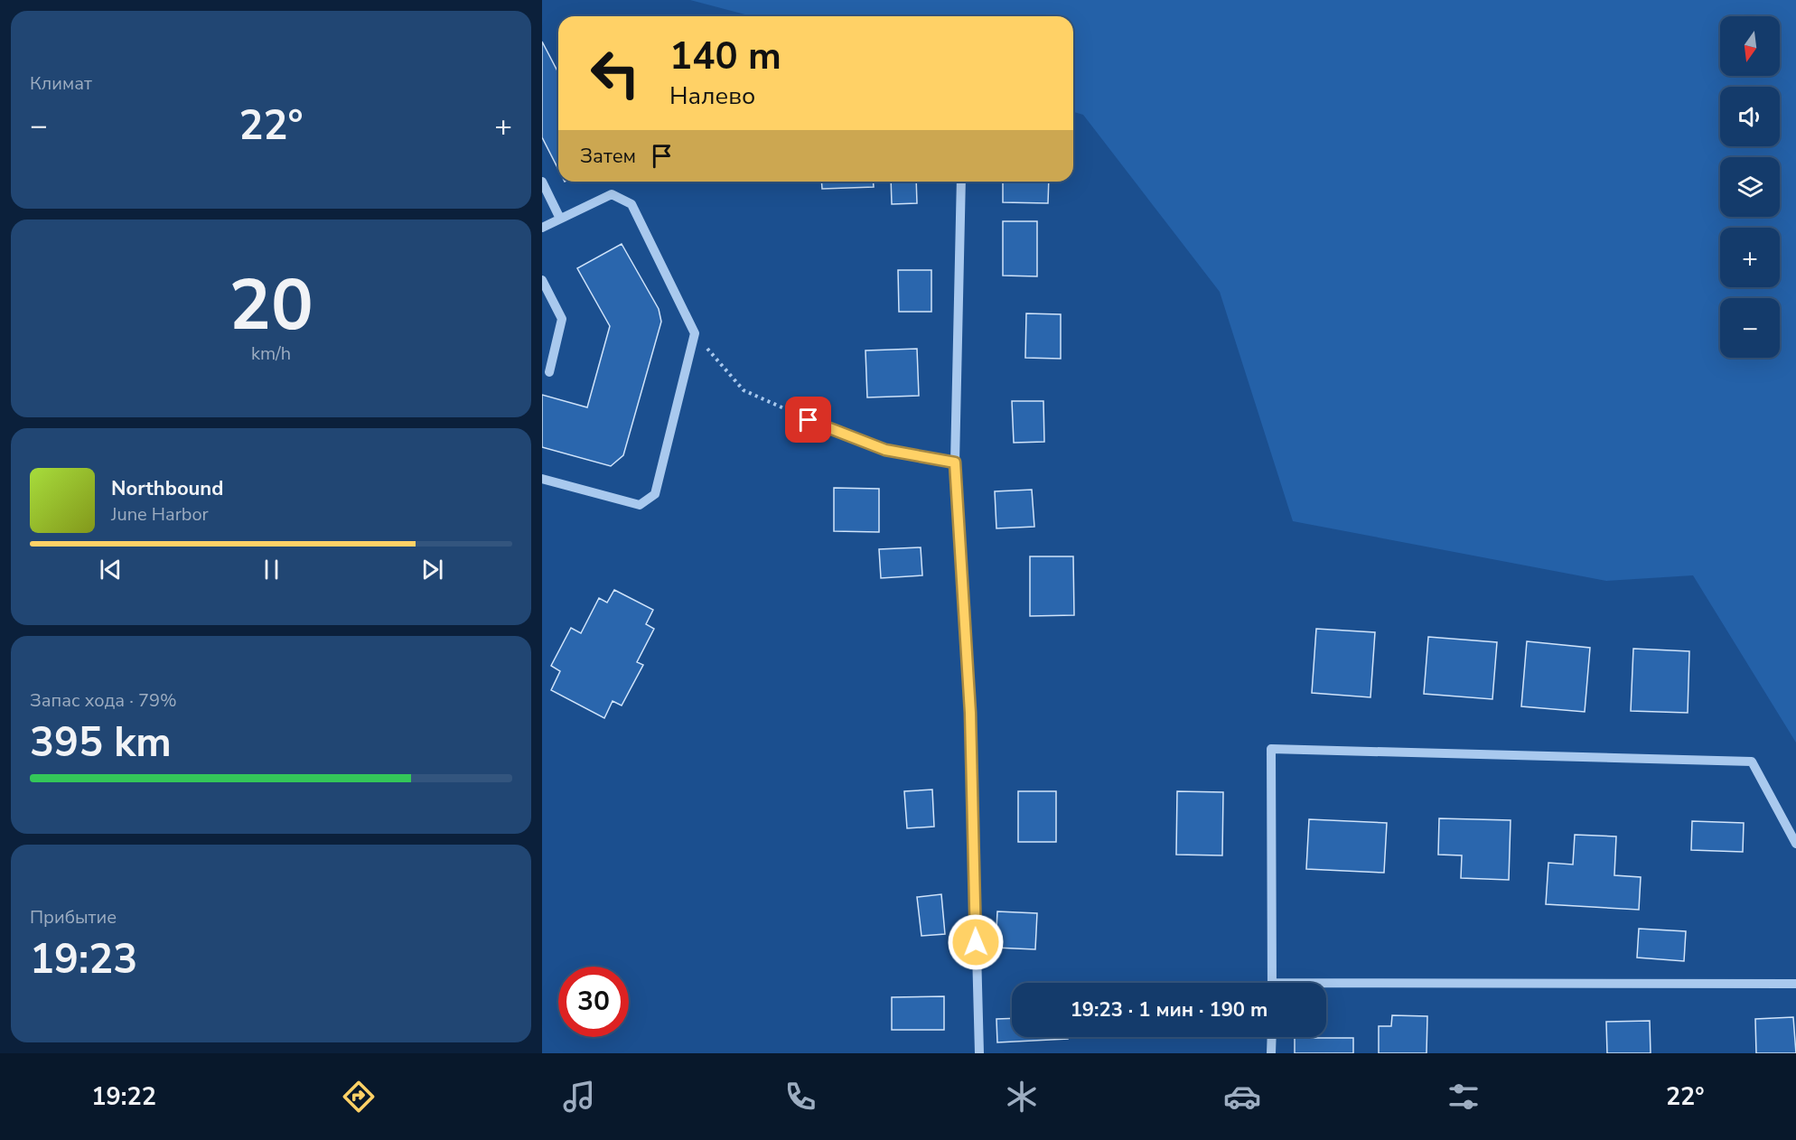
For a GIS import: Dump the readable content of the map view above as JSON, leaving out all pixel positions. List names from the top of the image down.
{
  "north": "bottom",
  "page": {
    "tile": [
      "Климат",
      ["20", "km/h"],
      ["Запас хода · 79%", "395 km"],
      ["Прибытие", "19:23"]
    ],
    "map_buttons": ["+", "−"],
    "turn": ["140 m", "Налево"],
    "heat": ["−", "22°", "+"],
    "then": "Затем",
    "song": ["Northbound", "June Harbor"],
    "limit": "30",
    "trip": "19:23 · 1 мин · 190 m",
    "tabs": ["19:22", "22°"]
  }
}
